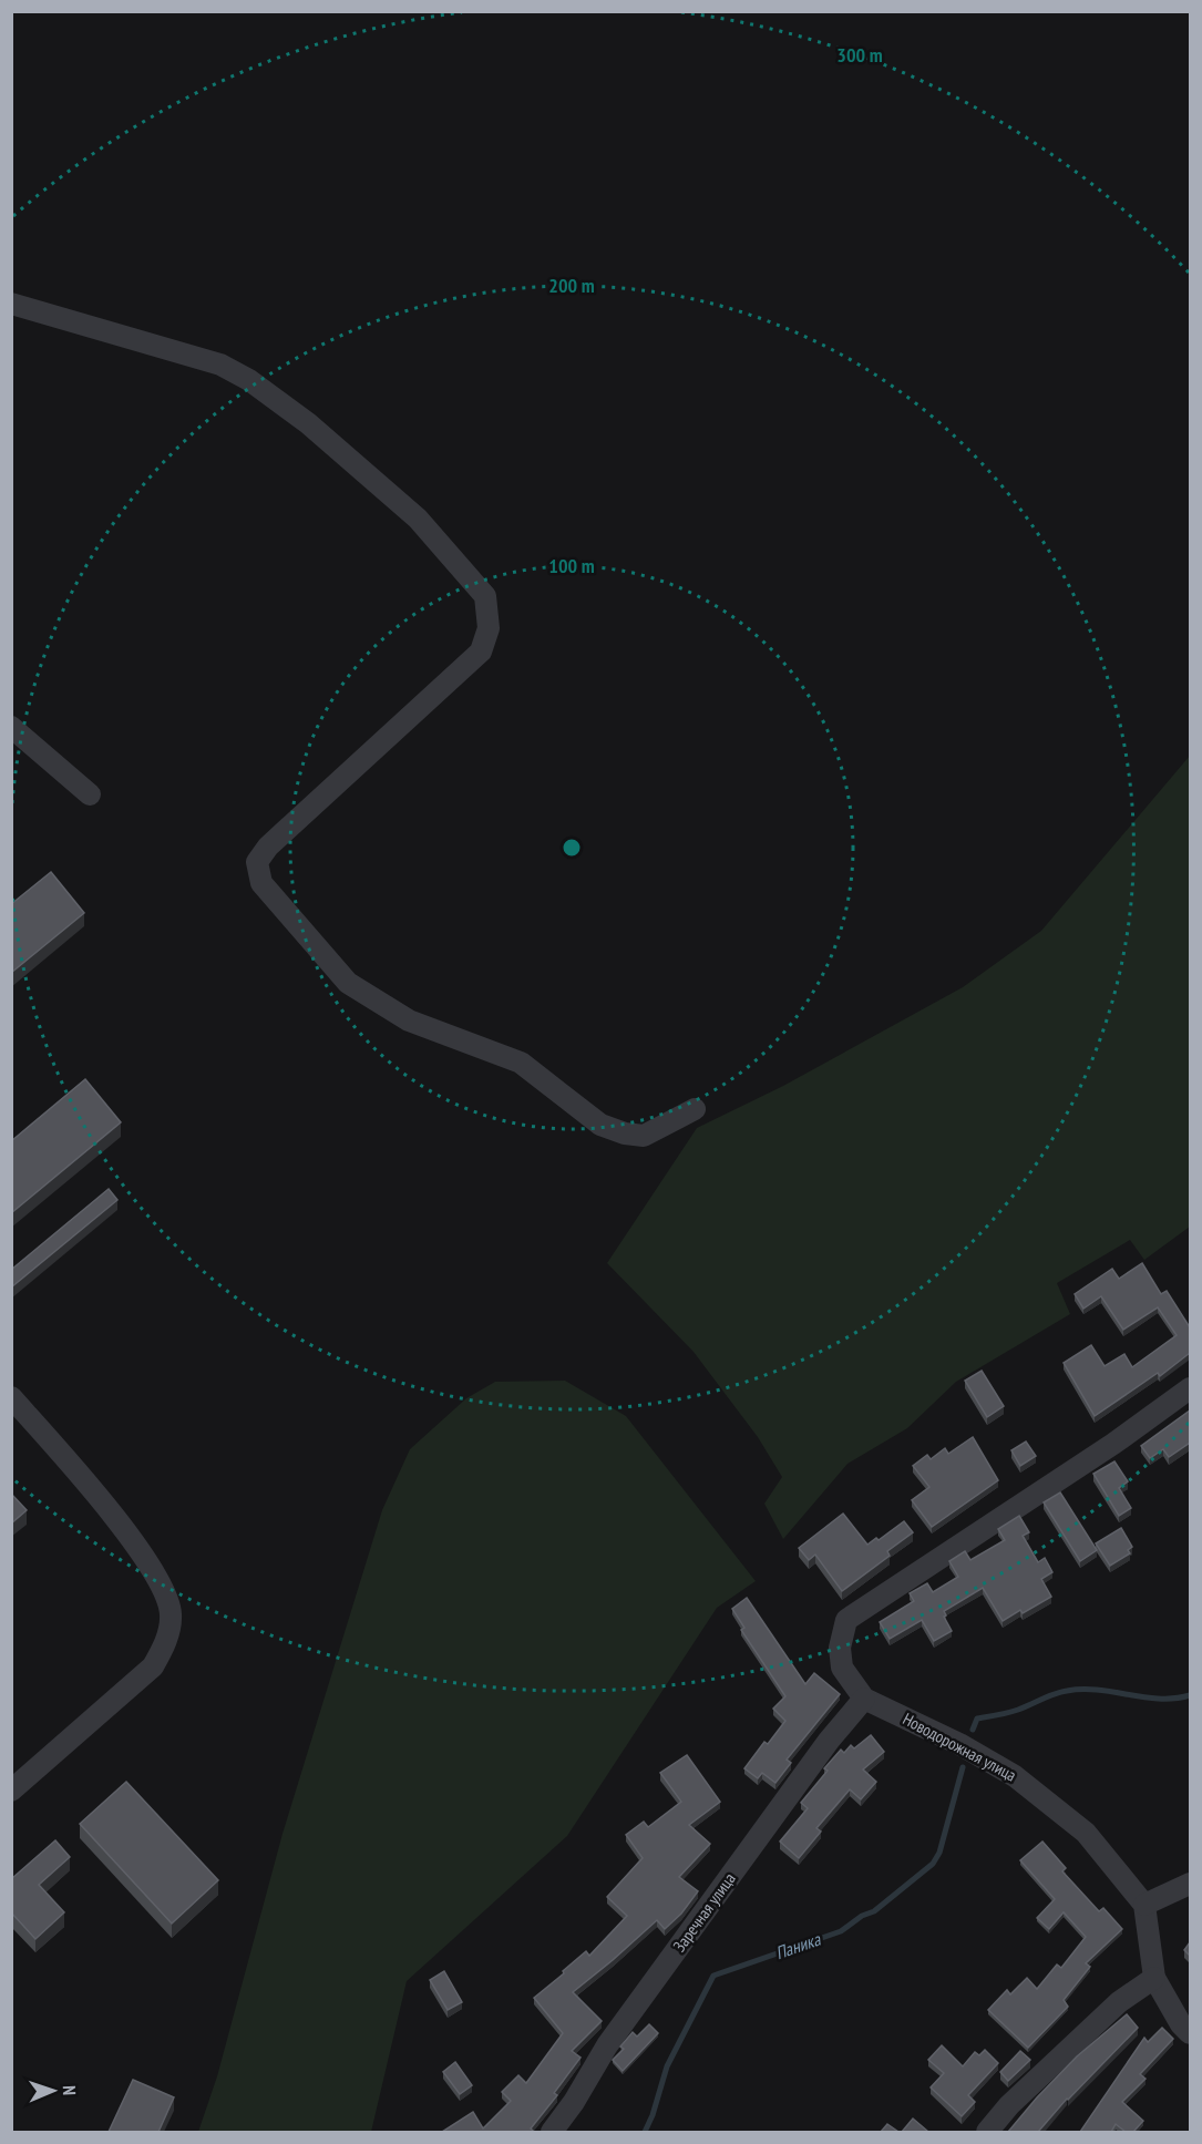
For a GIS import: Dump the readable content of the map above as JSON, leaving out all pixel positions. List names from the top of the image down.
{
  "streets": {
    "street": ["Новодорожная улица", "Заречная улица"]
  },
  "crossings": [
    ["Новодорожная улица", "Заречная улица"]
  ],
  "water": ["Паника"],
  "north": "right",
  "rings": ["300 m", "200 m", "100 m"]
}
